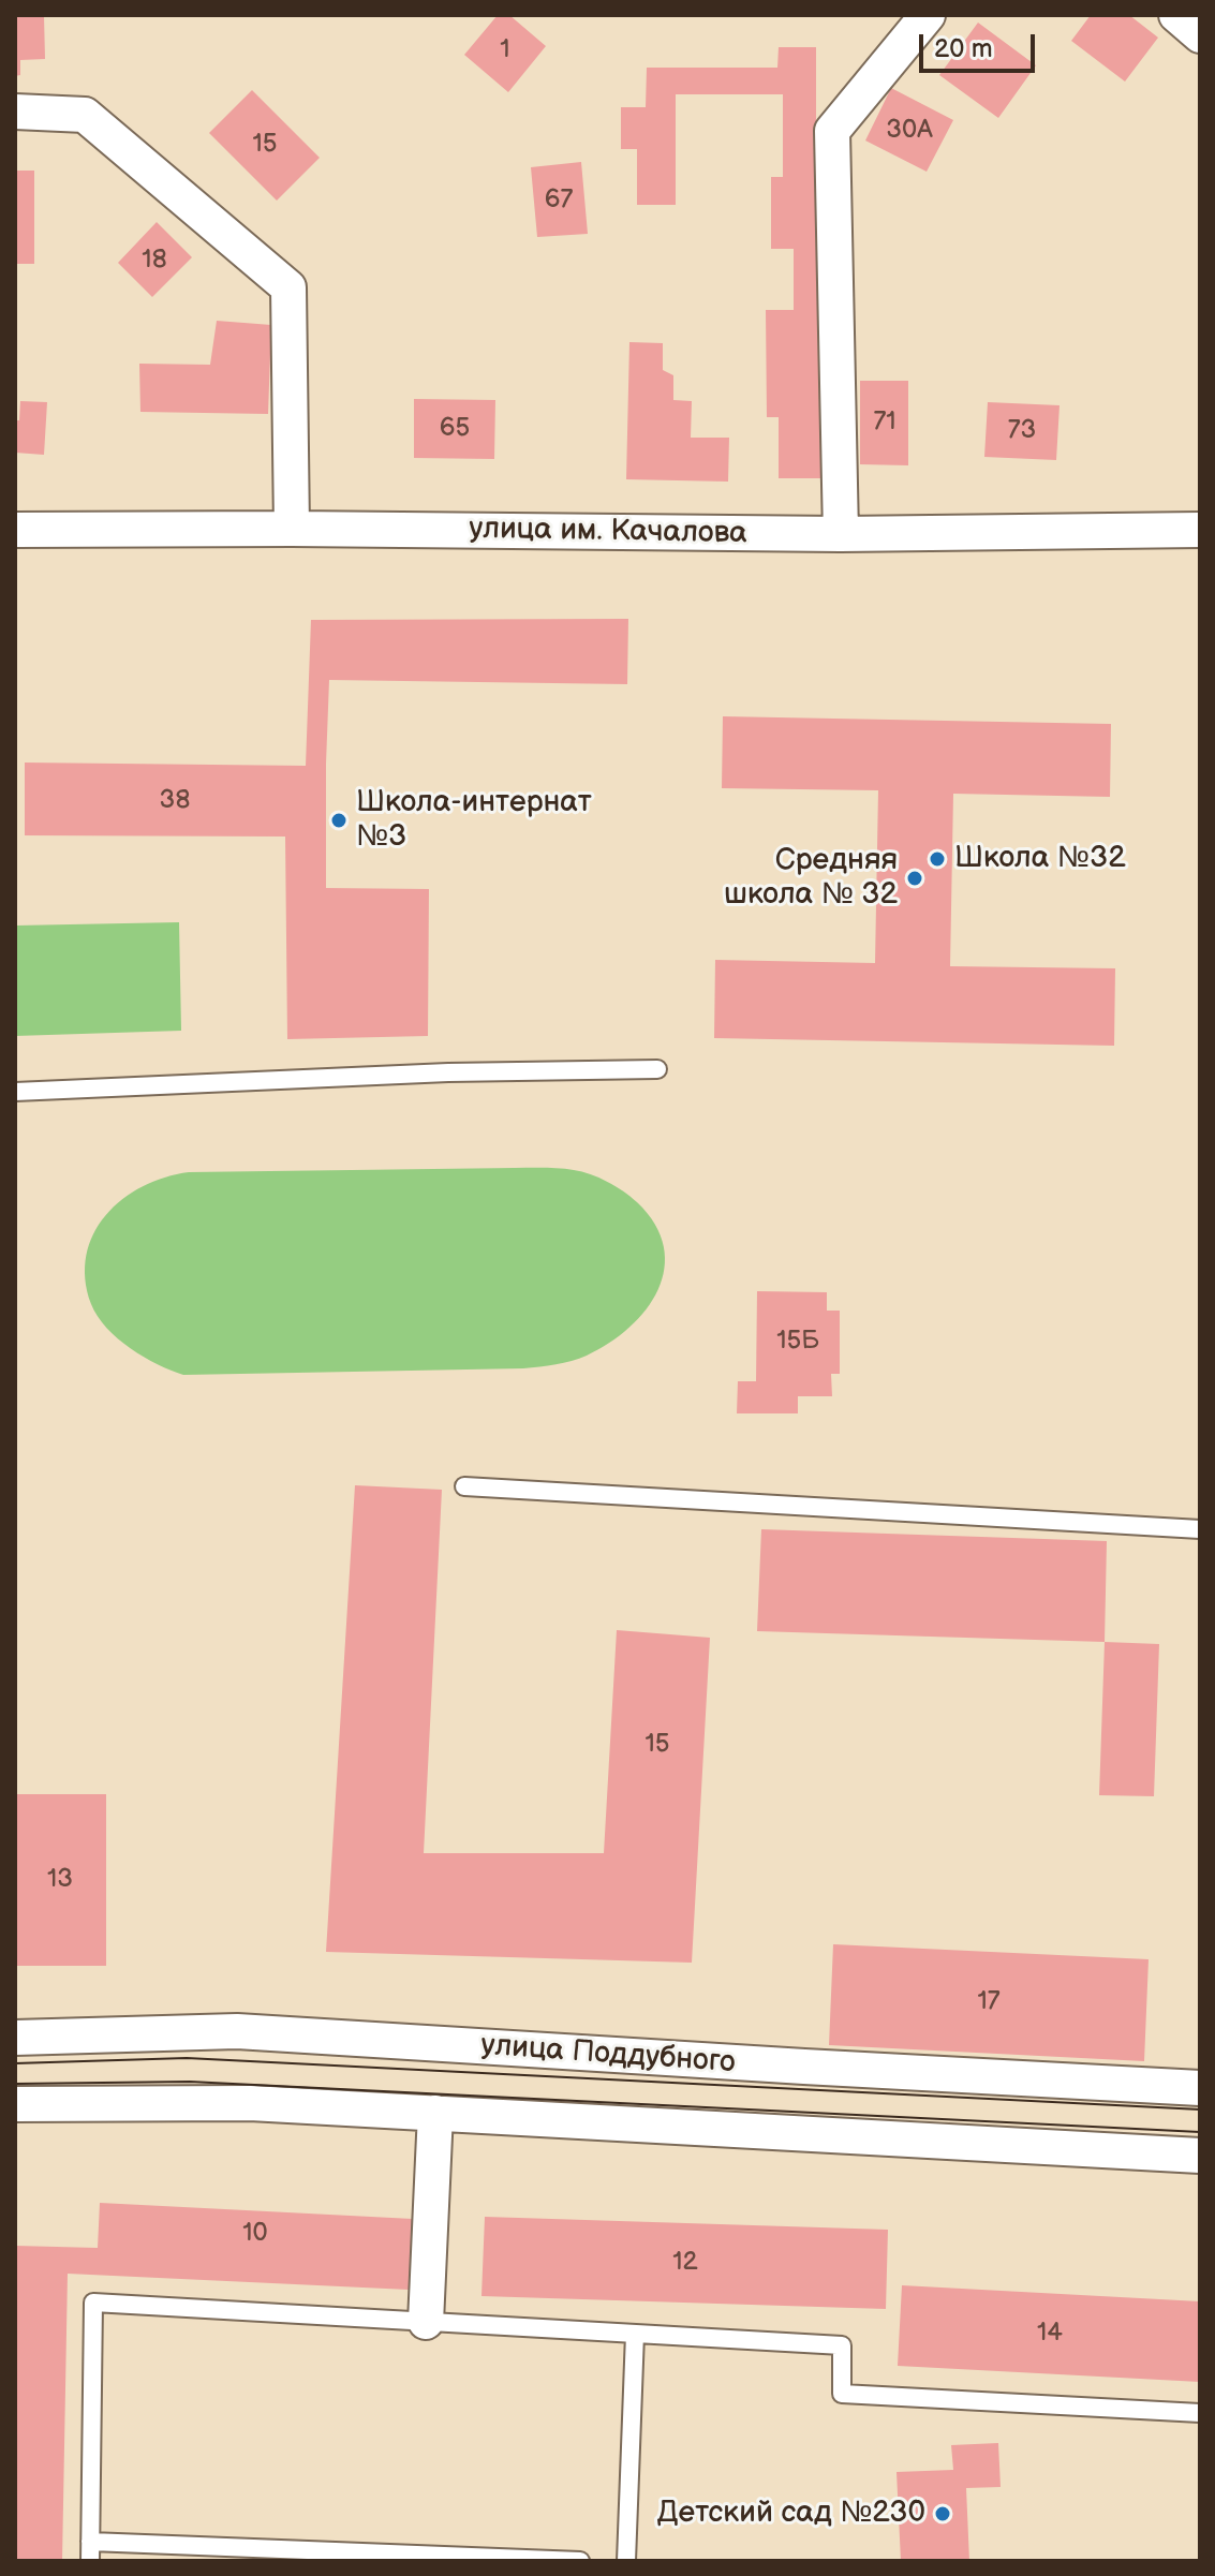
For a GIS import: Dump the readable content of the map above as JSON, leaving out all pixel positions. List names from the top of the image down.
{
  "streets": {
    "street": ["улица им. Качалова", "улица Поддубного"]
  },
  "places": [
    "Школа-интернат №3",
    "Школа №32",
    "Средняя школа № 32",
    "Детский сад №230"
  ],
  "house_numbers": [
    "1",
    "30А",
    "15",
    "67",
    "18",
    "71",
    "65",
    "73",
    "38",
    "15Б",
    "15",
    "13",
    "17",
    "10",
    "12",
    "14"
  ],
  "scale_bar": "20 m"
}
